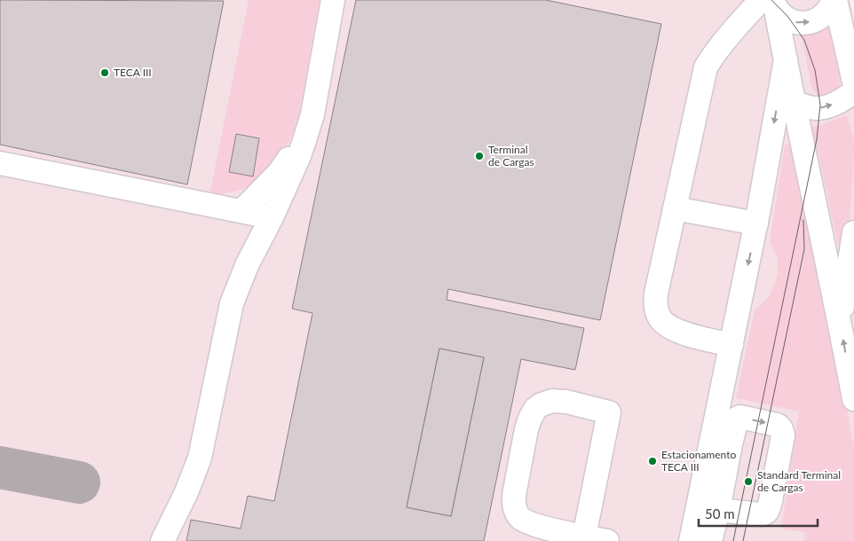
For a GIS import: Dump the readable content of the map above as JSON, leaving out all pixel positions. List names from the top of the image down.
{
  "places": [
    "TECA III",
    "Terminal de Cargas",
    "Estacionamento TECA III",
    "Standard Terminal de Cargas"
  ],
  "scale_bar": "50 m"
}
